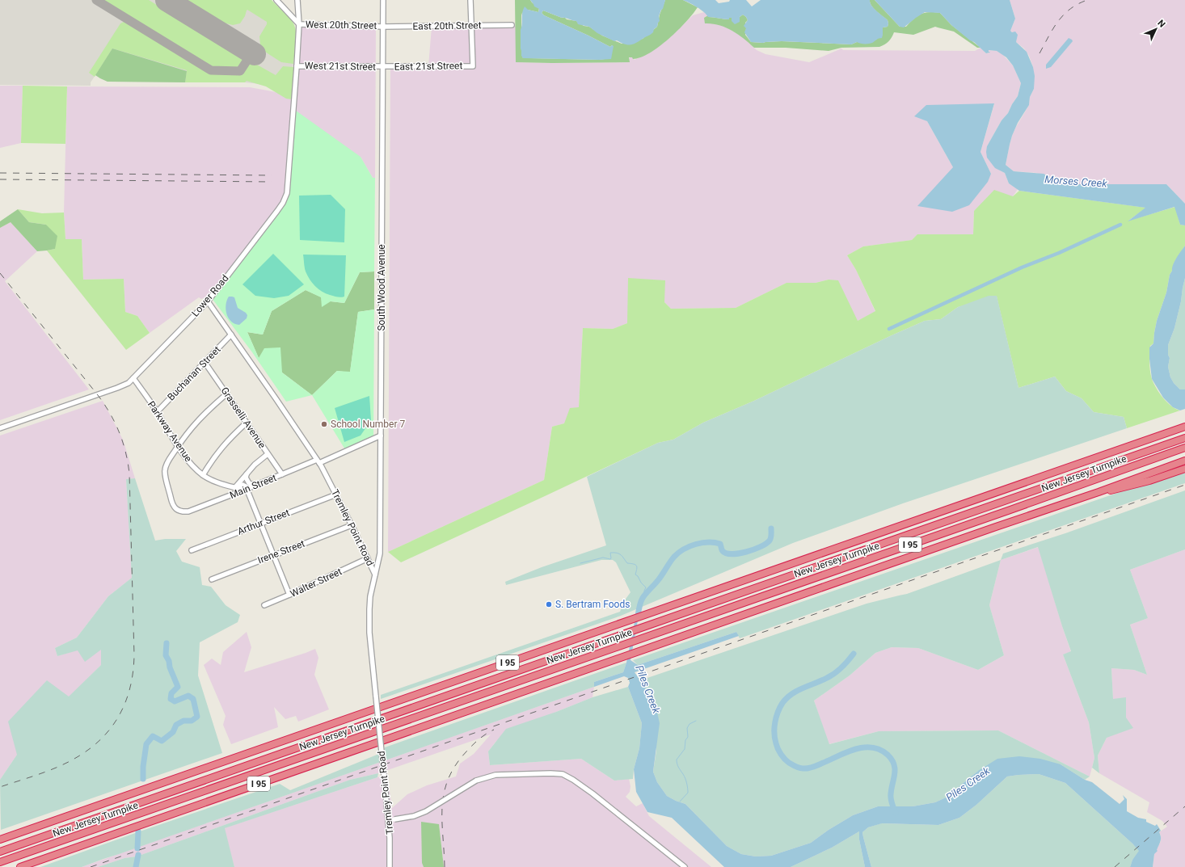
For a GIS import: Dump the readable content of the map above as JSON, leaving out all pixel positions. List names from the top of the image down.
{
  "streets": {
    "highway": ["New Jersey Turnpike", "I 95"],
    "street": [
      "West 20th Street",
      "East 20th Street",
      "West 21st Street",
      "East 21st Street",
      "South Wood Avenue",
      "Lower Road",
      "Buchanan Street",
      "Grasselli Avenue",
      "Parkway Avenue",
      "Main Street",
      "Arthur Street",
      "Tremley Point Road",
      "Irene Street",
      "Walter Street"
    ]
  },
  "crossings": [
    ["West 20th Street", "East 20th Street"],
    ["West 20th Street", "South Wood Avenue"],
    ["West 20th Street", "Lower Road"],
    ["East 20th Street", "East 21st Street"],
    ["East 20th Street", "South Wood Avenue"],
    ["West 21st Street", "East 21st Street"],
    ["West 21st Street", "South Wood Avenue"],
    ["West 21st Street", "Lower Road"],
    ["East 21st Street", "South Wood Avenue"],
    ["South Wood Avenue", "Main Street"],
    ["South Wood Avenue", "Tremley Point Road"],
    ["Lower Road", "Parkway Avenue"],
    ["Lower Road", "Tremley Point Road"],
    ["Buchanan Street", "Grasselli Avenue"],
    ["Buchanan Street", "Parkway Avenue"],
    ["Buchanan Street", "Tremley Point Road"],
    ["Grasselli Avenue", "Main Street"],
    ["Parkway Avenue", "Main Street"],
    ["Main Street", "Tremley Point Road"],
    ["Arthur Street", "Tremley Point Road"],
    ["Tremley Point Road", "Irene Street"],
    ["Tremley Point Road", "Walter Street"]
  ],
  "water": ["Morses Creek", "Piles Creek"],
  "places": ["School Number 7", "S. Bertram Foods"],
  "north": "top right"
}
